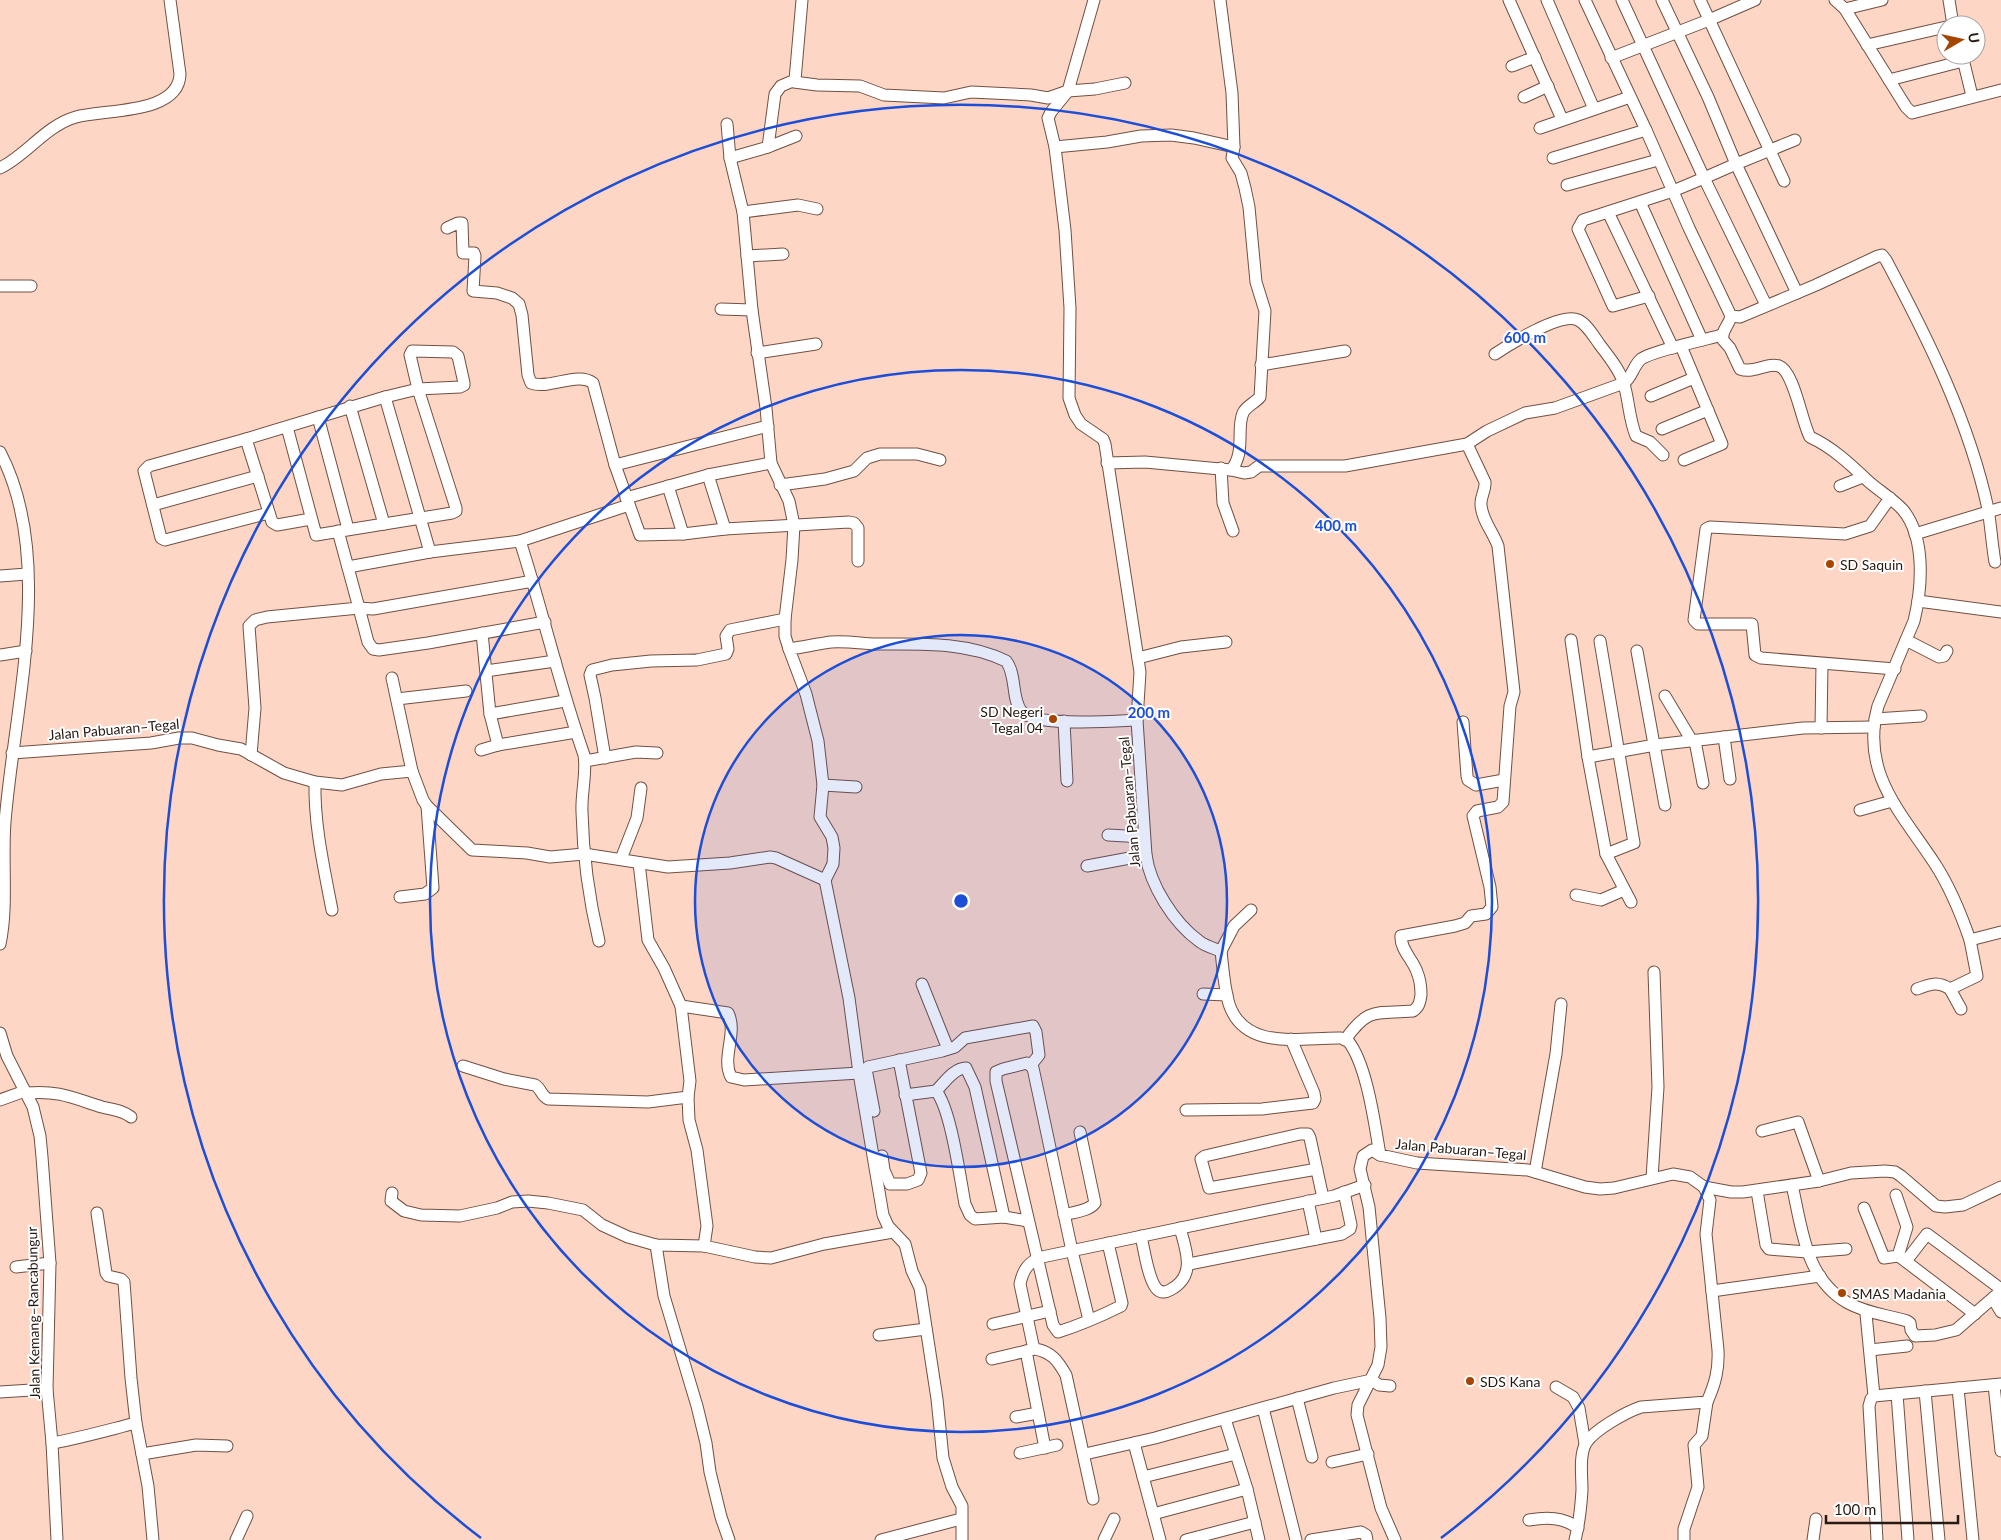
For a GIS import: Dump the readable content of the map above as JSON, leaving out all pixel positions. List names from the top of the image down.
{
  "streets": {
    "street": ["Jalan Pabuaran–Tegal", "Jalan Kemang–Rancabungur"]
  },
  "places": [
    "SD Saquin",
    "SD Negeri Tegal 04",
    "SMAS Madania",
    "SDS Kana"
  ],
  "scale_bar": "100 m",
  "north": "right",
  "rings": ["600 m", "400 m", "200 m"]
}
